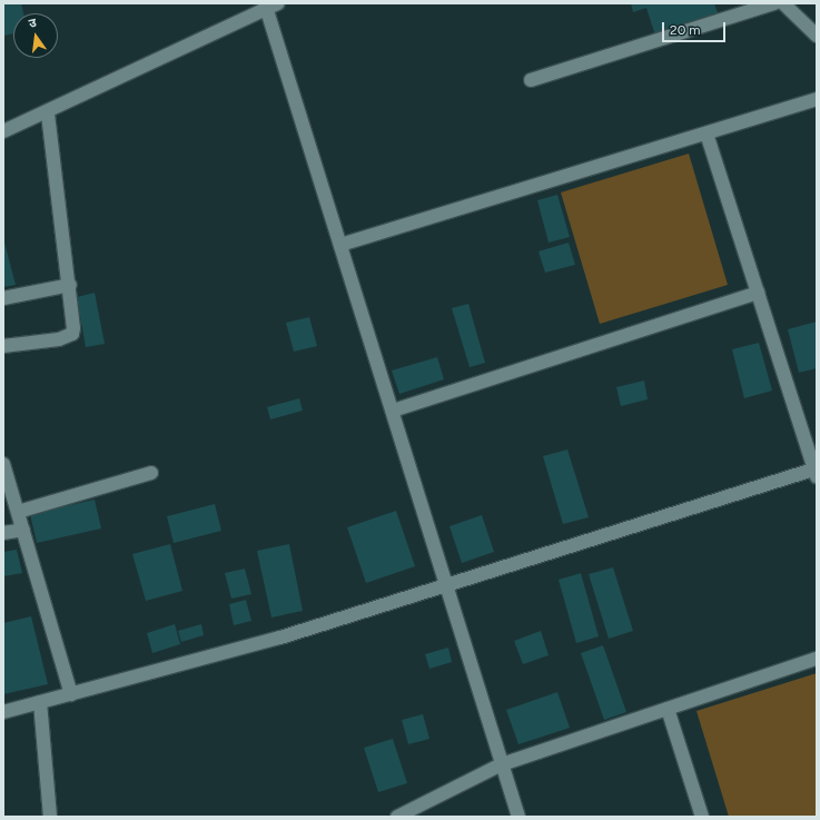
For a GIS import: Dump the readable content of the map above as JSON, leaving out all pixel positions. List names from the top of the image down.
{
  "scale_bar": "20 m",
  "north": "top"
}
